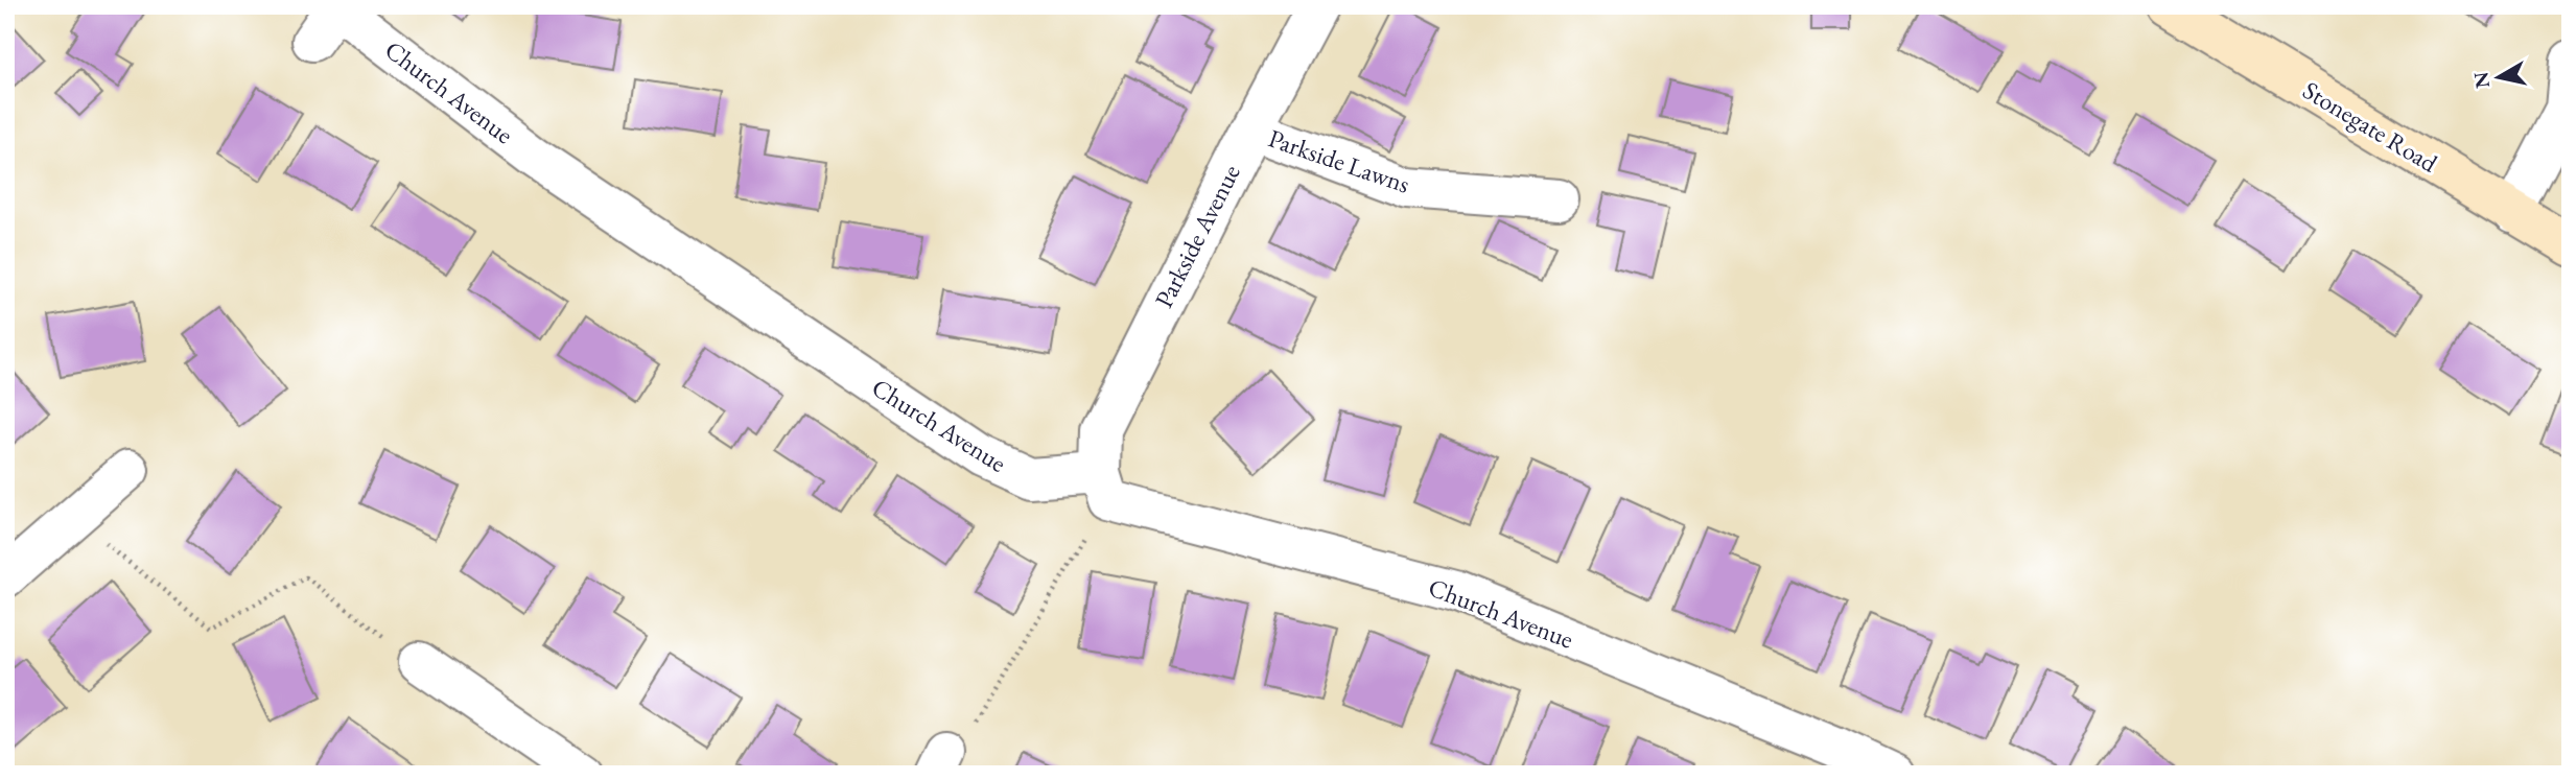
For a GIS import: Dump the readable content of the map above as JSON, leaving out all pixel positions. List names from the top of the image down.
{
  "streets": {
    "main road": ["Stonegate Road"],
    "street": ["Church Avenue", "Parkside Lawns", "Parkside Avenue"]
  },
  "crossings": [
    ["Church Avenue", "Parkside Avenue"],
    ["Parkside Lawns", "Parkside Avenue"]
  ],
  "north": "left"
}
